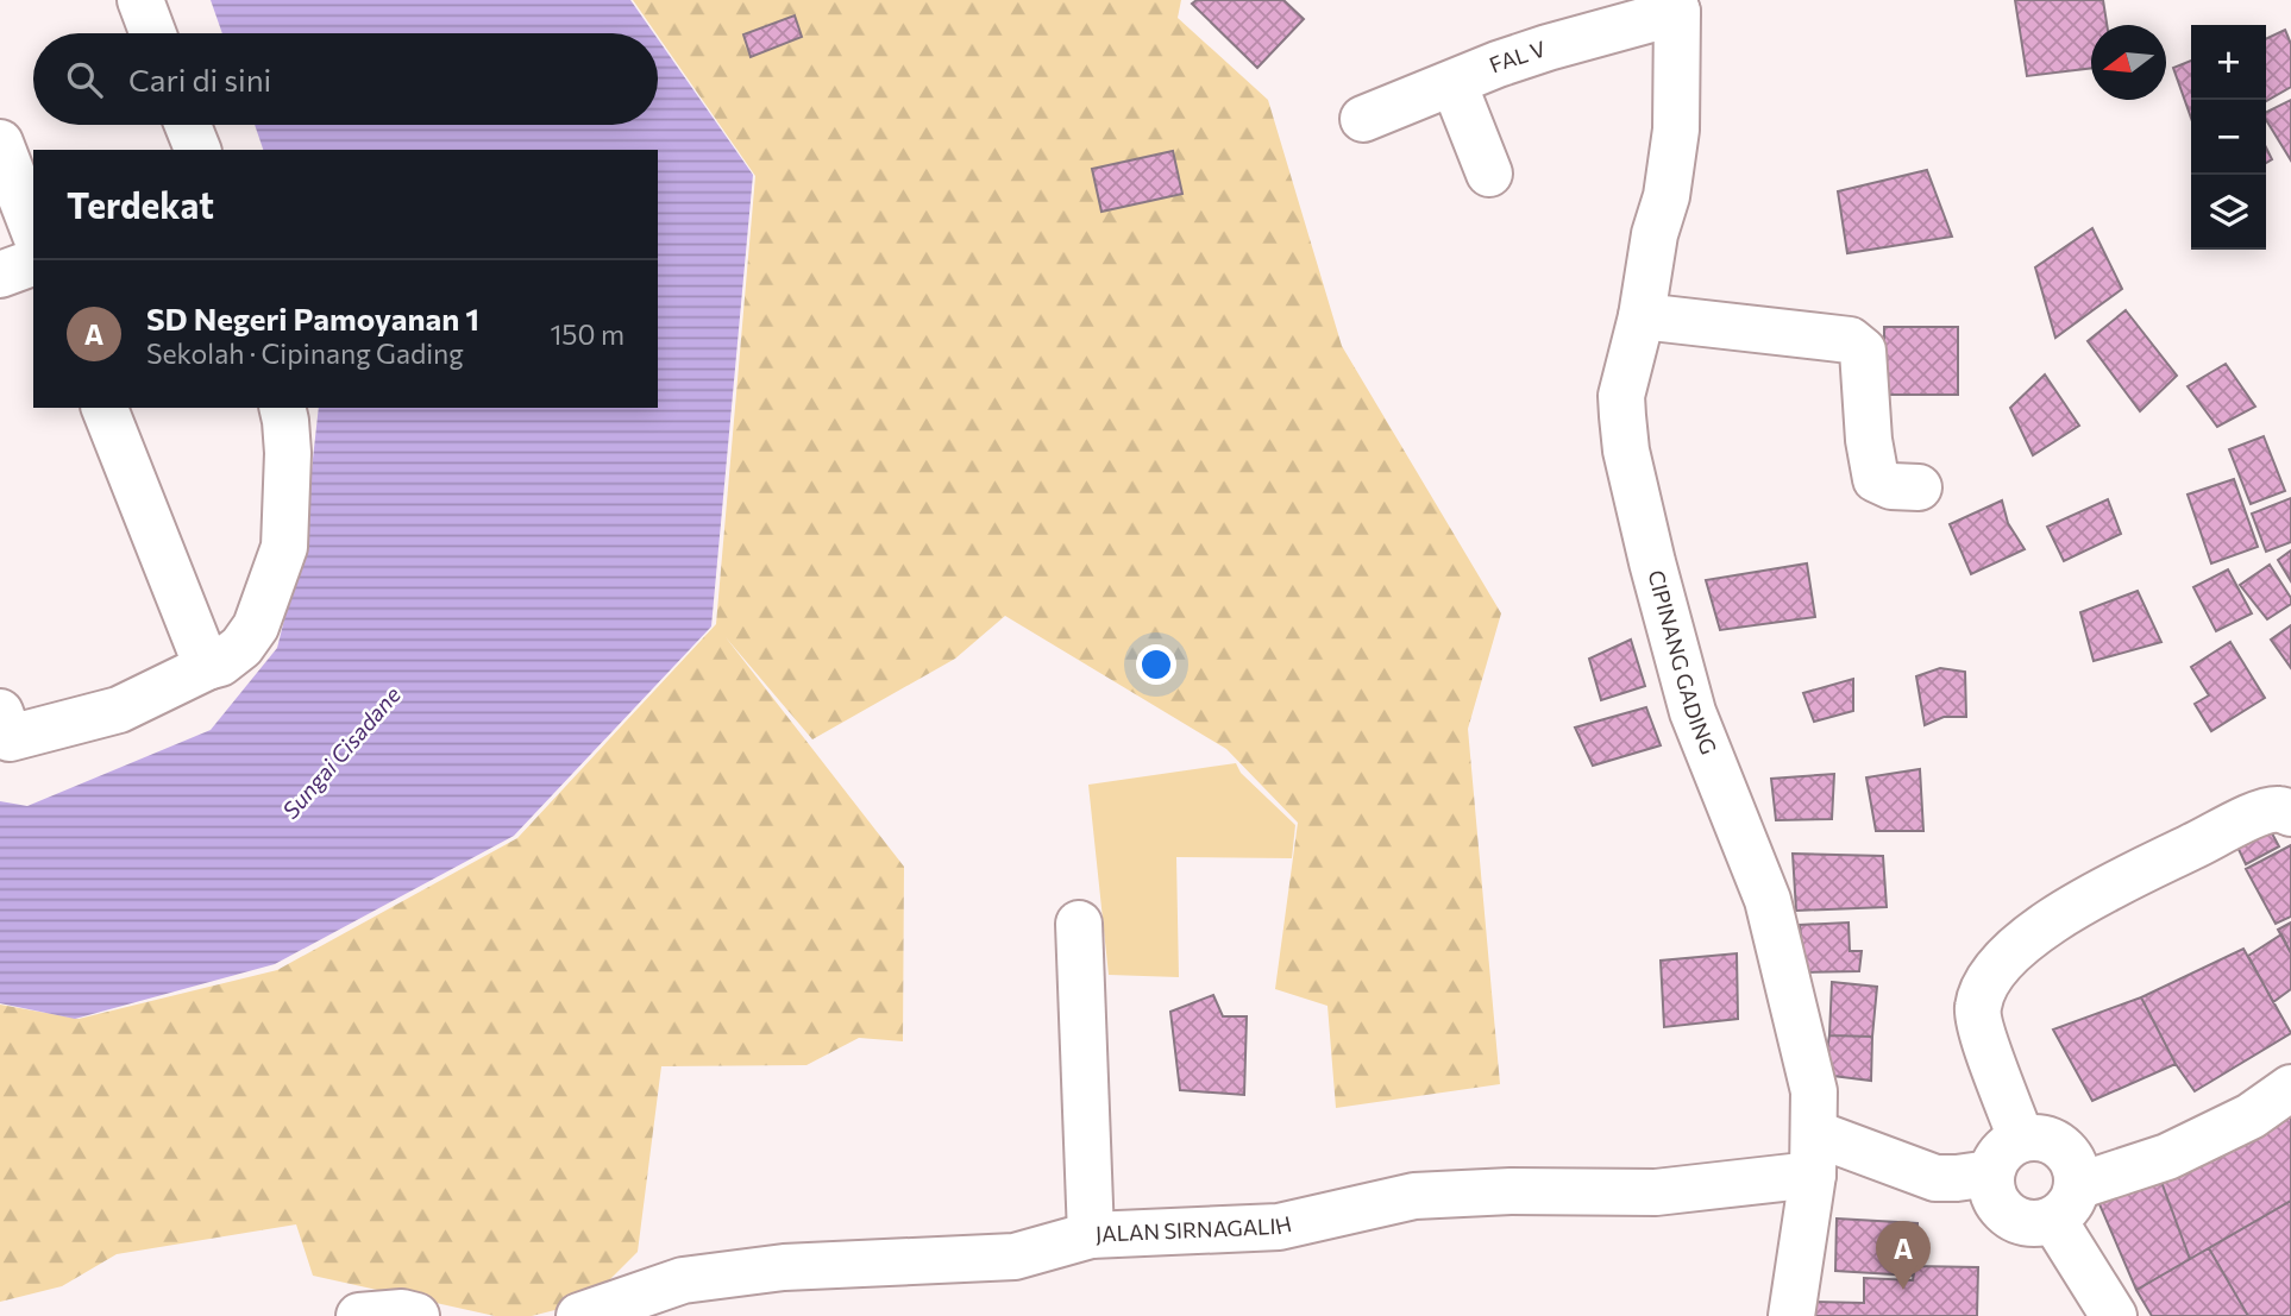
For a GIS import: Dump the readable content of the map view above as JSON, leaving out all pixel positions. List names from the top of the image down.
{
  "streets": {
    "street": ["FAL V", "CIPINANG GADING", "JALAN SIRNAGALIH"]
  },
  "crossings": [
    ["FAL V", "CIPINANG GADING"],
    ["CIPINANG GADING", "JALAN SIRNAGALIH"]
  ],
  "water": ["Sungai Cisadane"],
  "north": "left",
  "page": {
    "map_buttons": ["+", "−"],
    "search": "Cari di sini",
    "heading": "Terdekat",
    "list": [
      {
        "mark": "A",
        "name": "SD Negeri Pamoyanan 1",
        "note": "Sekolah · Cipinang Gading",
        "value": "150 m"
      }
    ],
    "pins": "A"
  }
}
